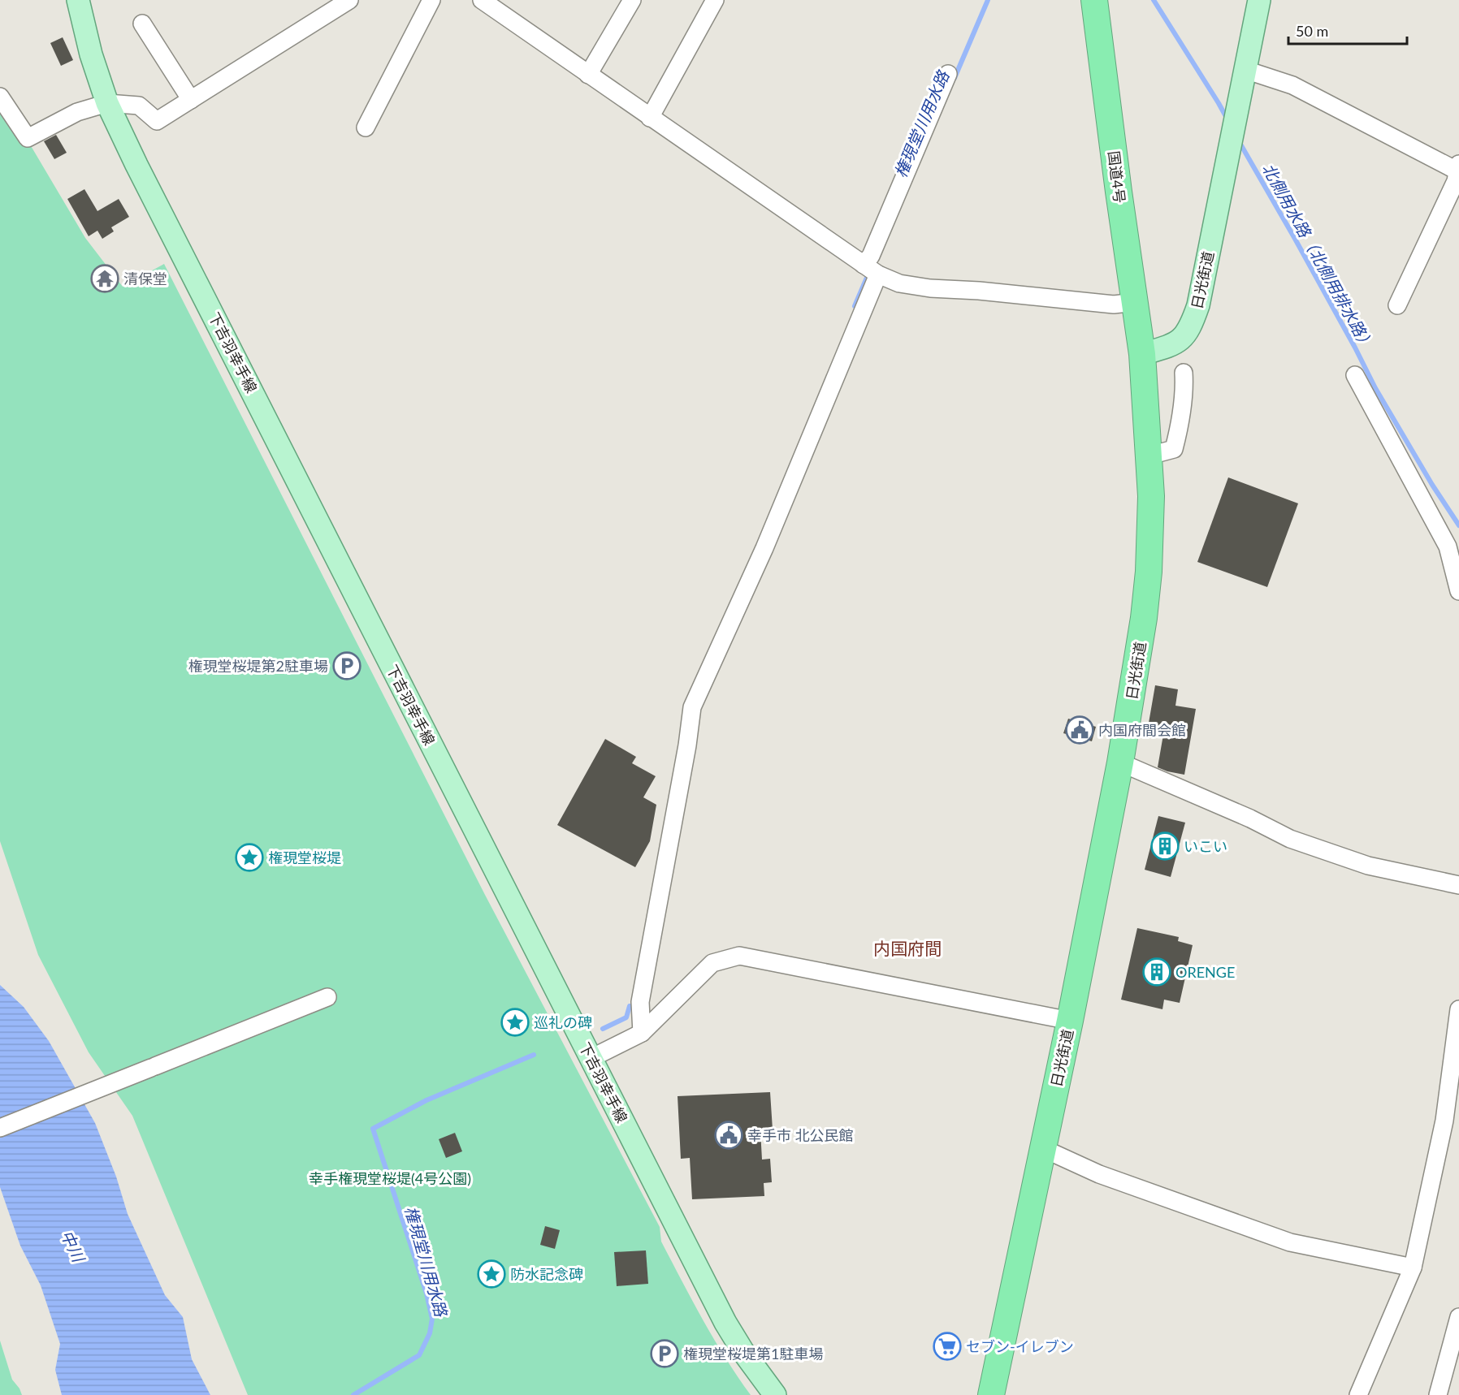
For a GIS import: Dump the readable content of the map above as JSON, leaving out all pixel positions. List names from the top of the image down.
{
  "streets": {
    "highway": ["国道4号", "日光街道"],
    "main road": ["下吉羽幸手線"]
  },
  "crossings": [
    ["国道4号", "日光街道"]
  ],
  "districts": ["内国府間"],
  "water": ["権現堂川用水路", "北側用水路（北側用排水路）", "中川"],
  "parks": ["幸手権現堂桜堤(4号公園)"],
  "places": {
    "temple": ["清保堂"],
    "parking": ["権現堂桜堤第2駐車場", "権現堂桜堤第1駐車場"],
    "public building": ["内国府間会館", "幸手市 北公民館"],
    "building": ["いこい", "ORENGE"],
    "place": ["権現堂桜堤", "巡礼の碑", "防水記念碑"],
    "supermarket": ["セブン-イレブン"]
  },
  "scale_bar": "50 m"
}
